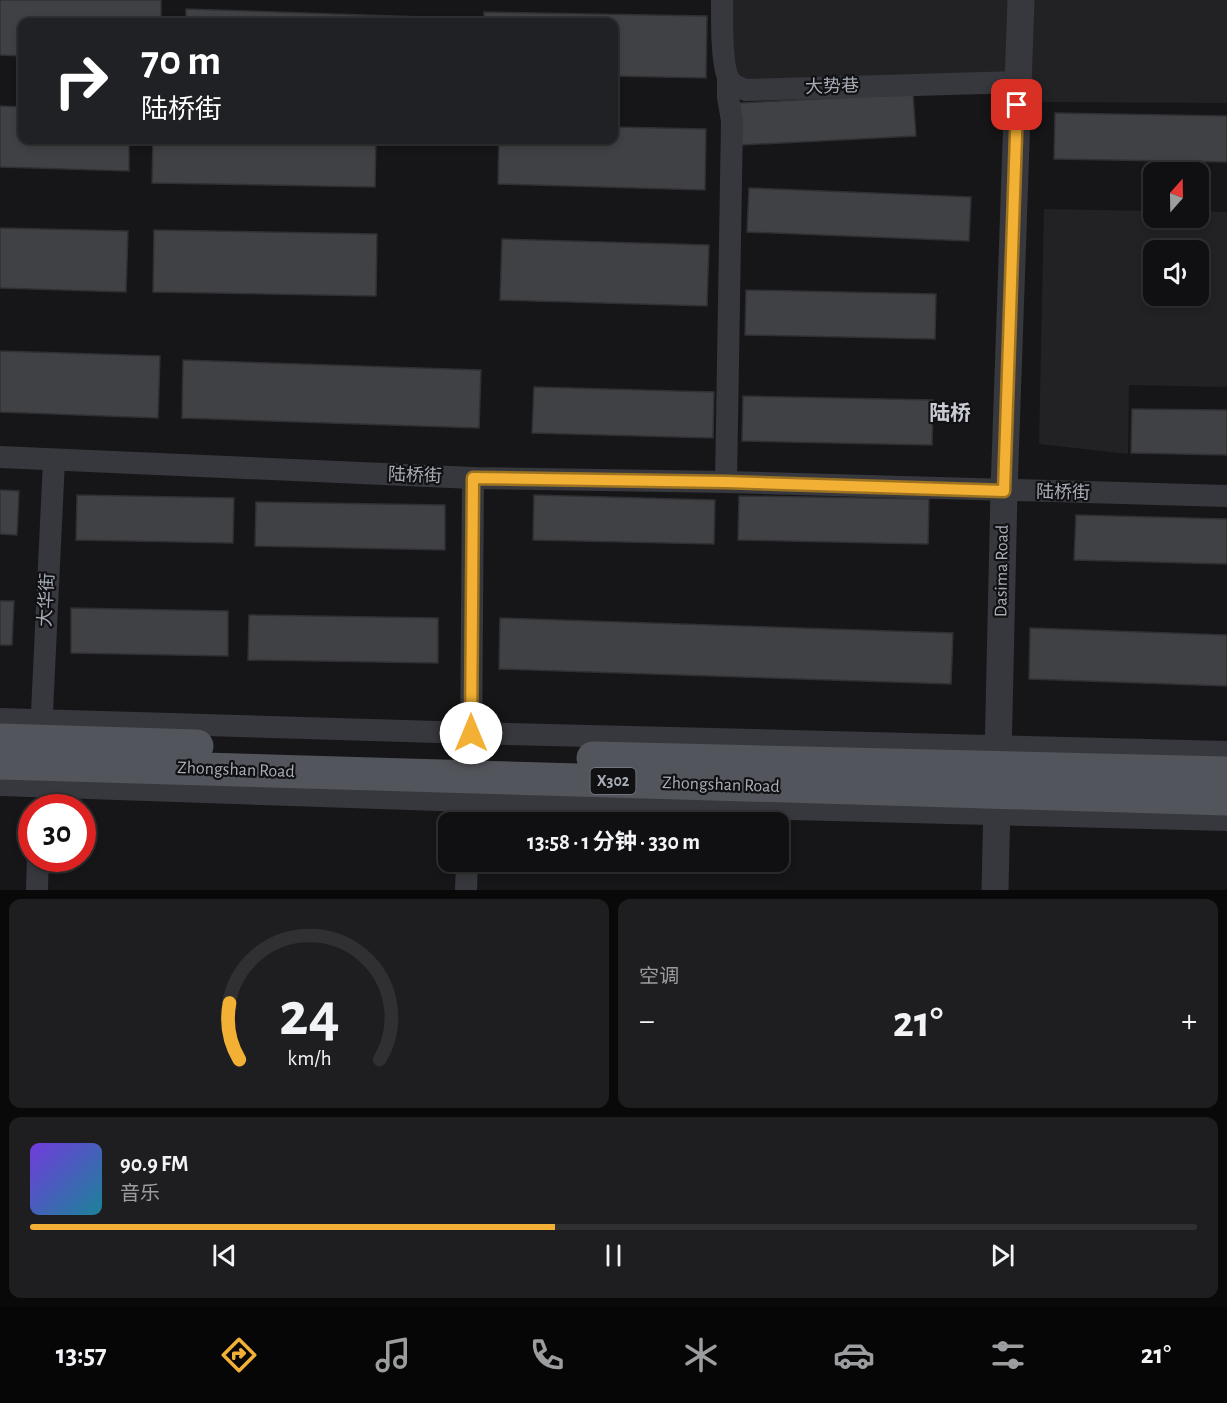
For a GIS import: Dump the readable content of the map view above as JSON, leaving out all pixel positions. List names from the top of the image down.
{
  "streets": {
    "main road": ["Zhongshan Road", "X302"],
    "street": [
      "大势巷",
      "陆桥街",
      "Dasima Road",
      "大华街"
    ]
  },
  "crossings": [
    ["大势巷", "Dasima Road"],
    ["陆桥街", "Dasima Road"],
    ["陆桥街", "大华街"],
    ["Dasima Road", "Zhongshan Road"],
    ["大华街", "Zhongshan Road"]
  ],
  "districts": ["陆桥"],
  "north": "top",
  "page": {
    "turn": ["70 m", "陆桥街"],
    "limit": "30",
    "trip": "13:58 · 1 分钟 · 330 m",
    "tile": "空调",
    "heat": ["−", "21°", "+"],
    "song": ["90.9 FM", "音乐"],
    "tabs": ["13:57", "21°"],
    "gauge": ["24", "km/h"]
  }
}
